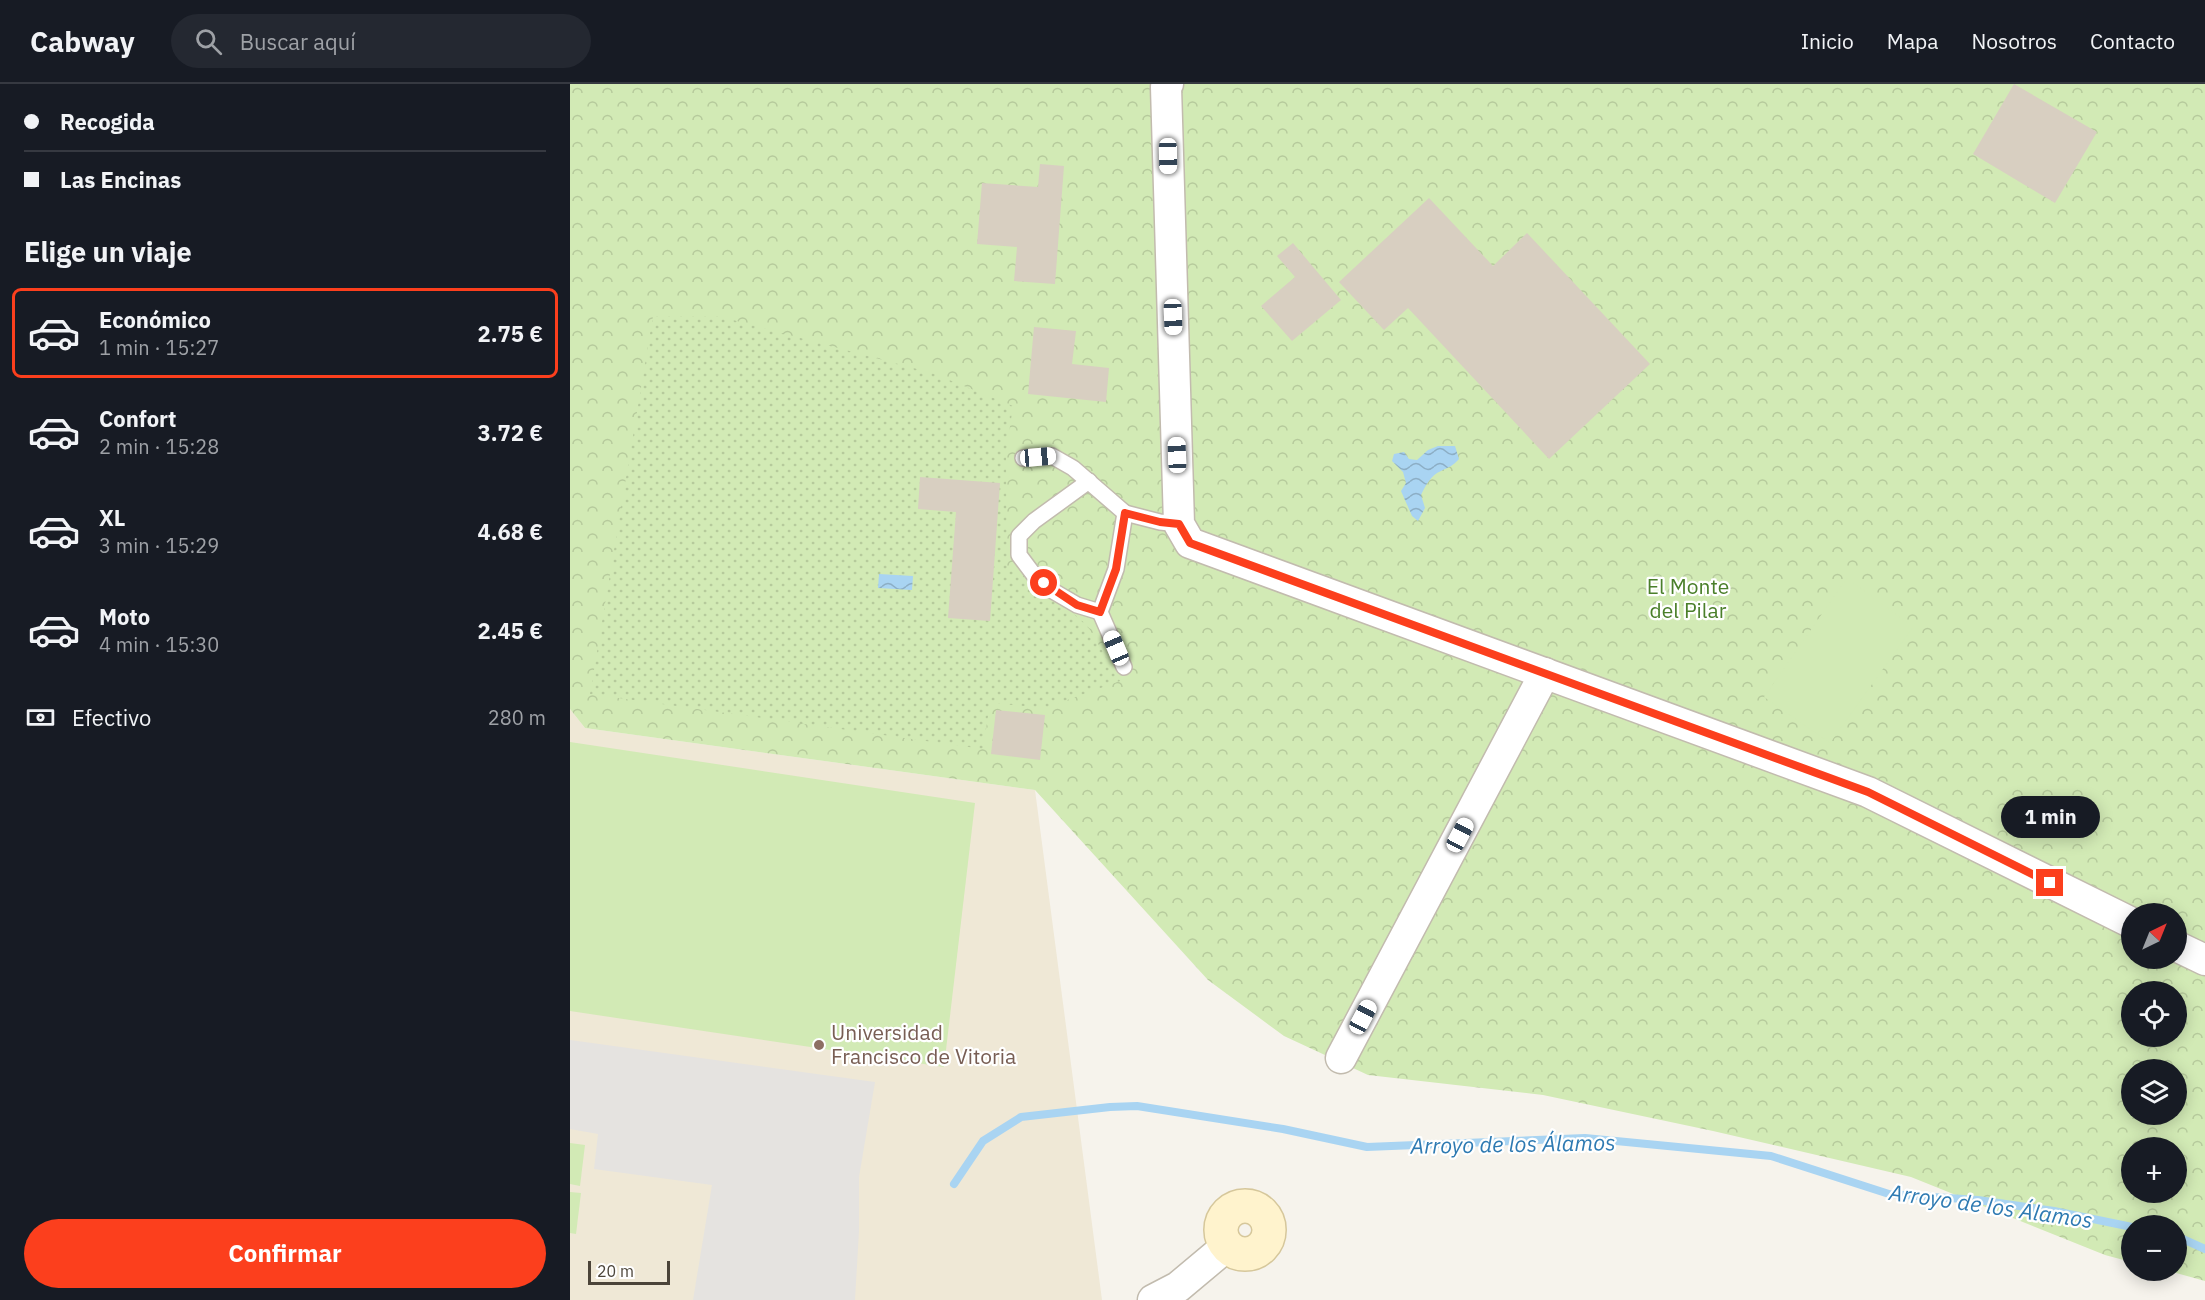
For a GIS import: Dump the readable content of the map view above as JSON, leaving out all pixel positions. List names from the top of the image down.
{
  "water": ["Arroyo de los Álamos"],
  "parks": ["El Monte del Pilar"],
  "places": ["Universidad Francisco de Vitoria"],
  "scale_bar": "20 m",
  "north": "top right",
  "page": {
    "header": "Cabway",
    "search": "Buscar aquí",
    "nav": [
      "Inicio",
      "Mapa",
      "Nosotros",
      "Contacto"
    ],
    "banner": ["Recogida", "Las Encinas"],
    "heading": "Elige un viaje",
    "list": [
      {
        "name": "Económico",
        "note": "1 min · 15:27",
        "value": "2.75 €"
      },
      {
        "name": "Confort",
        "note": "2 min · 15:28",
        "value": "3.72 €"
      },
      {
        "name": "XL",
        "note": "3 min · 15:29",
        "value": "4.68 €"
      },
      {
        "name": "Moto",
        "note": "4 min · 15:30",
        "value": "2.45 €"
      }
    ],
    "pay": ["Efectivo", "280 m"],
    "bubble": "1 min",
    "map_buttons": ["+", "−"],
    "buttons": "Confirmar",
    "scale": "20 m"
  }
}
